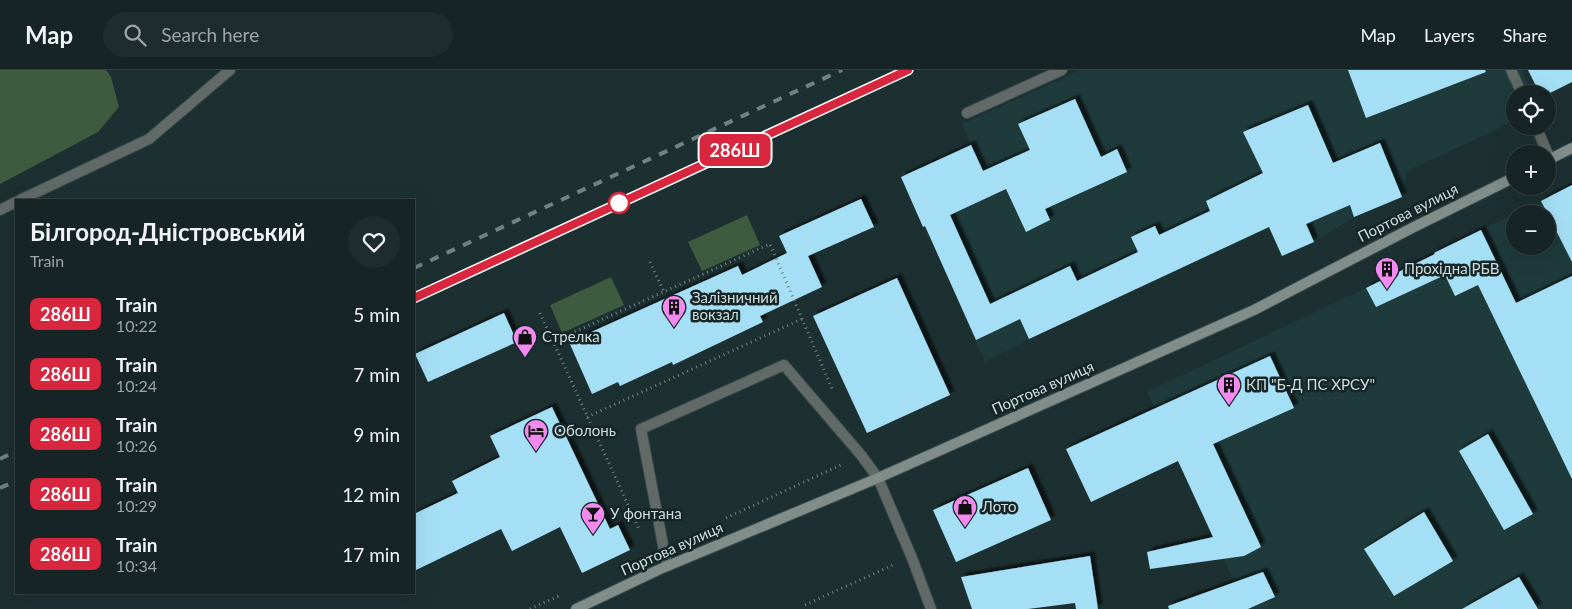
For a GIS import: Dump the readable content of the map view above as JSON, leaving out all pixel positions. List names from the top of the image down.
{
  "streets": {
    "main road": ["Портова вулиця"]
  },
  "places": {
    "building": ["Прохідна РБВ", "Залізничний вокзал", "КП \"Б-Д ПС ХРСУ\""],
    "shop": ["Стрелка", "Лото"],
    "hotel": ["Оболонь"],
    "bar": ["У фонтана"]
  },
  "page": {
    "header": "Map",
    "search": "Search here",
    "nav": ["Map", "Layers", "Share"],
    "on_map": "286Ш",
    "map_buttons": ["+", "−"],
    "heading": ["Білгород-Дністровський", "Train"],
    "list": [
      {
        "mark": "286Ш",
        "name": "Train",
        "note": "10:22",
        "value": "5 min"
      },
      {
        "mark": "286Ш",
        "name": "Train",
        "note": "10:24",
        "value": "7 min"
      },
      {
        "mark": "286Ш",
        "name": "Train",
        "note": "10:26",
        "value": "9 min"
      },
      {
        "mark": "286Ш",
        "name": "Train",
        "note": "10:29",
        "value": "12 min"
      },
      {
        "mark": "286Ш",
        "name": "Train",
        "note": "10:34",
        "value": "17 min"
      }
    ]
  }
}
